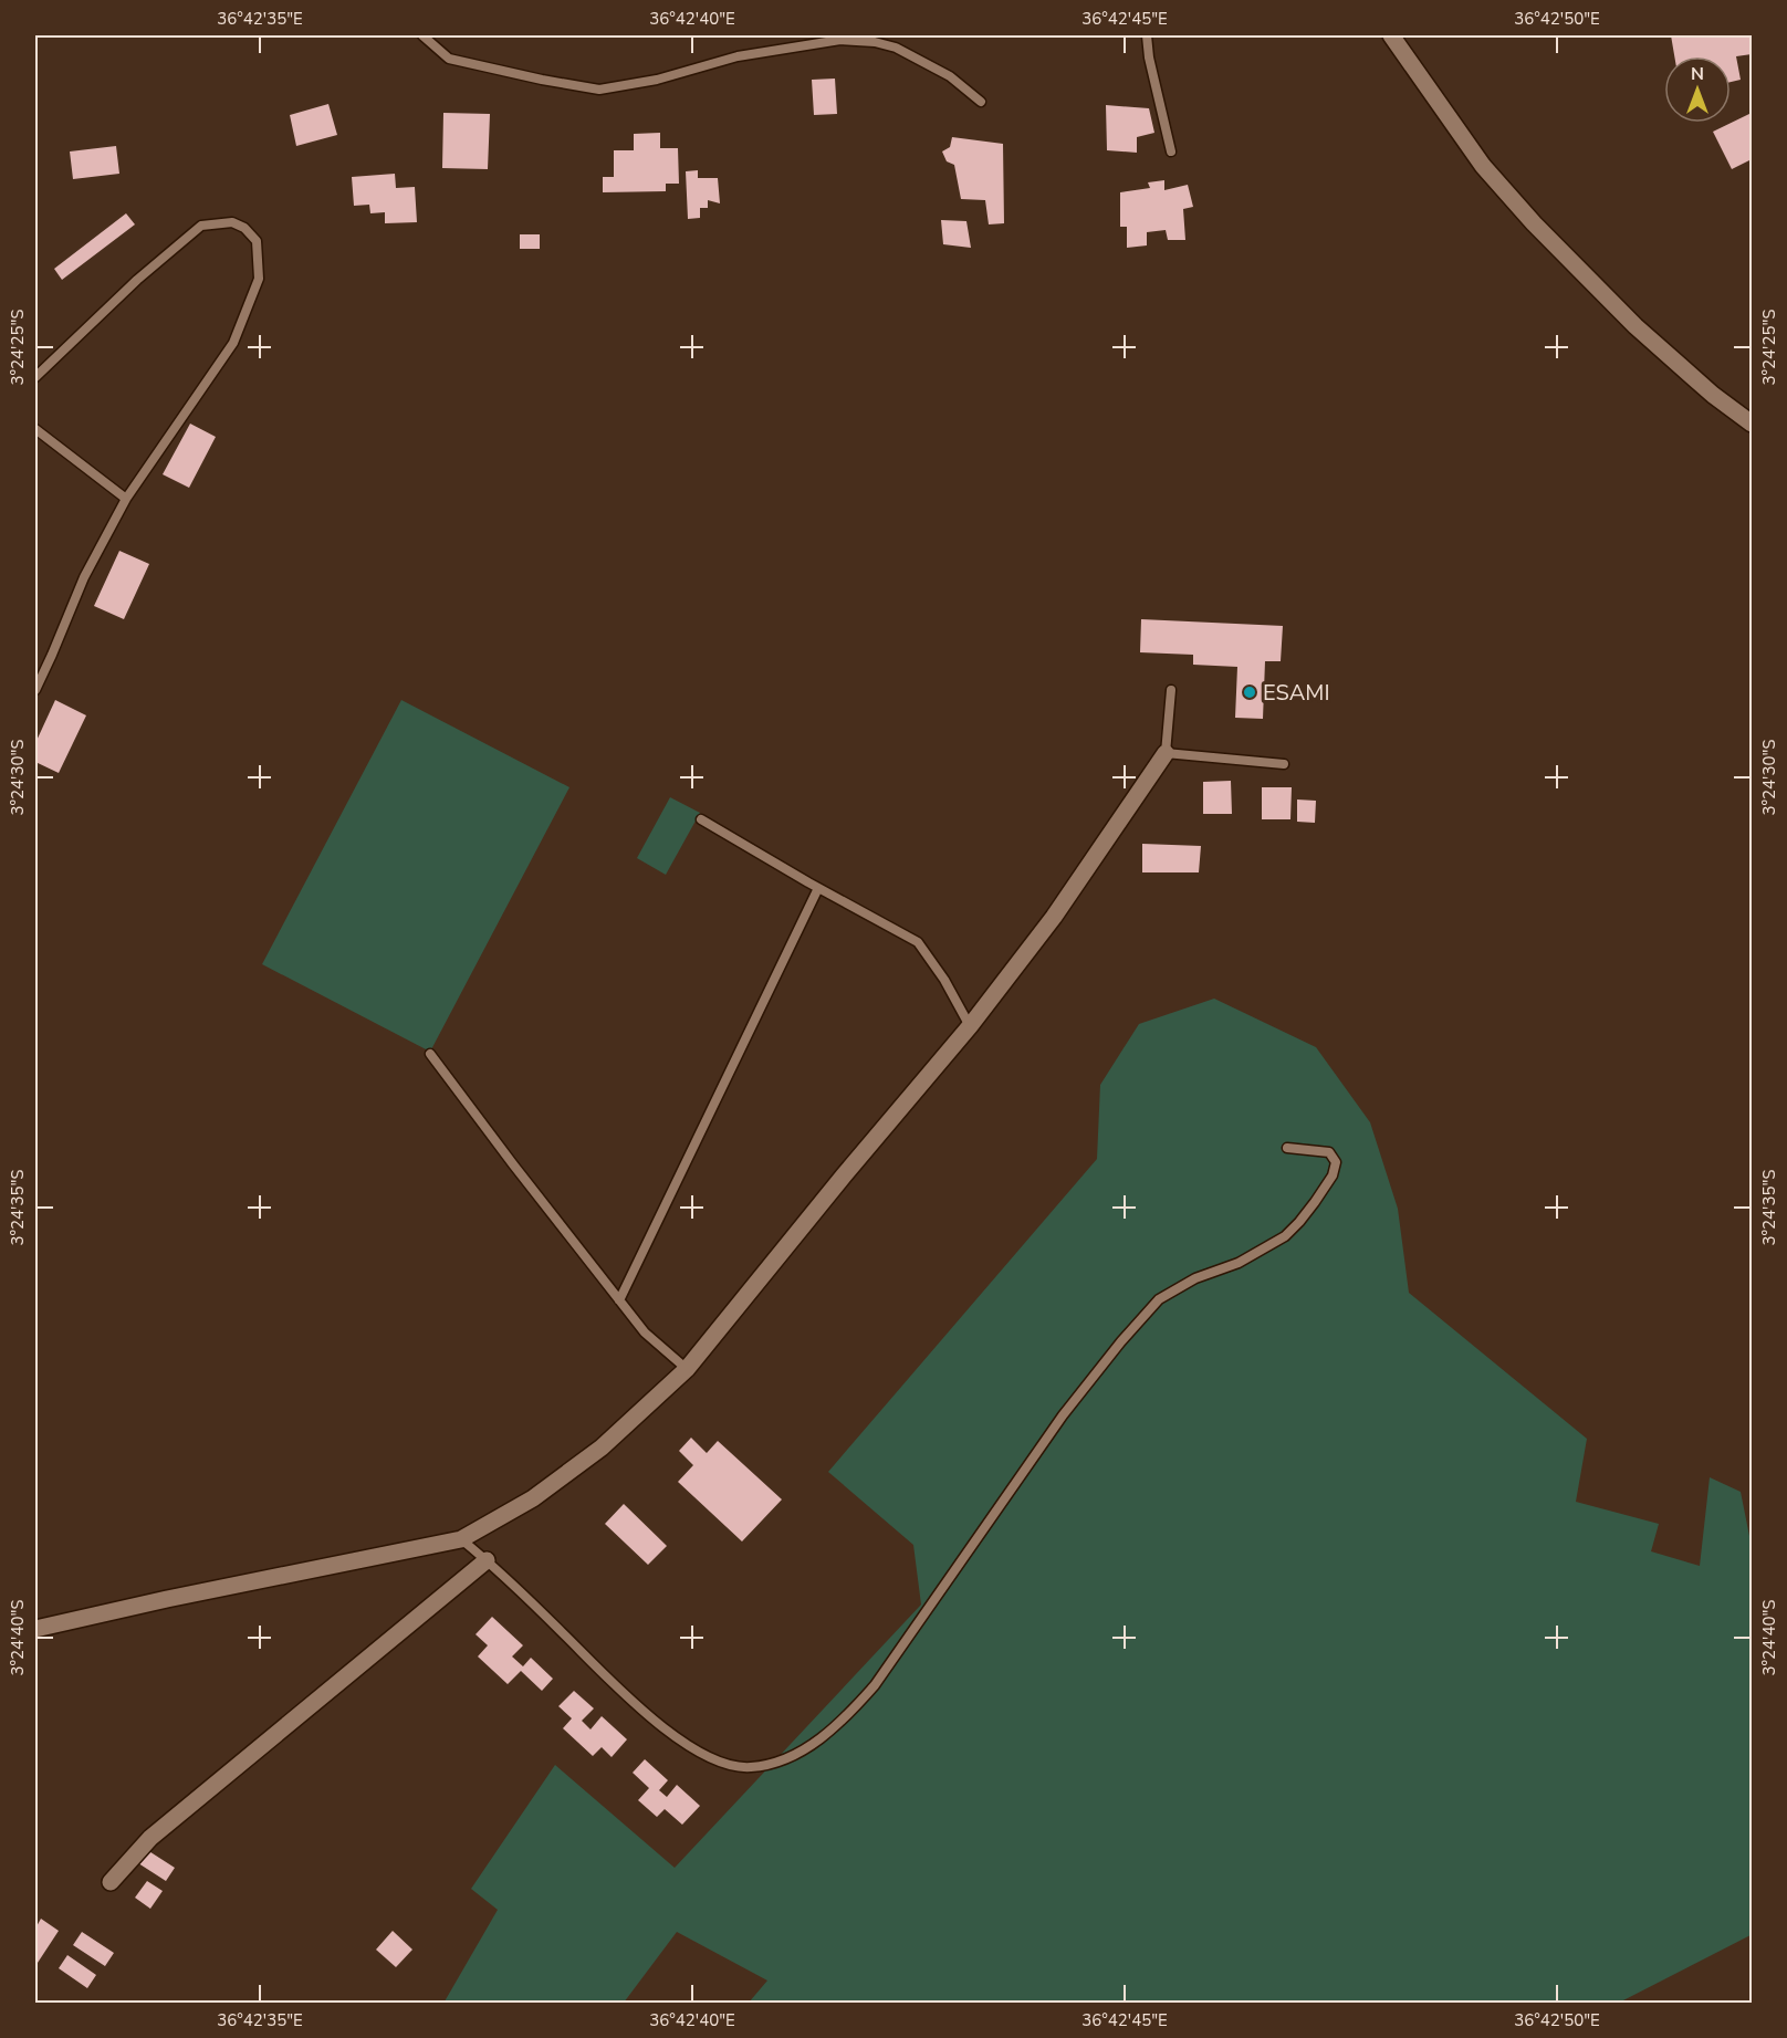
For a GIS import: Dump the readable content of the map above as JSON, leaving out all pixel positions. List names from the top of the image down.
{
  "places": ["ESAMI"],
  "north": "top",
  "coordinates": [
    "36°42'35\"E",
    "36°42'40\"E",
    "36°42'45\"E",
    "36°42'50\"E",
    "3°24'25\"S",
    "3°24'30\"S",
    "3°24'35\"S",
    "3°24'40\"S"
  ]
}
